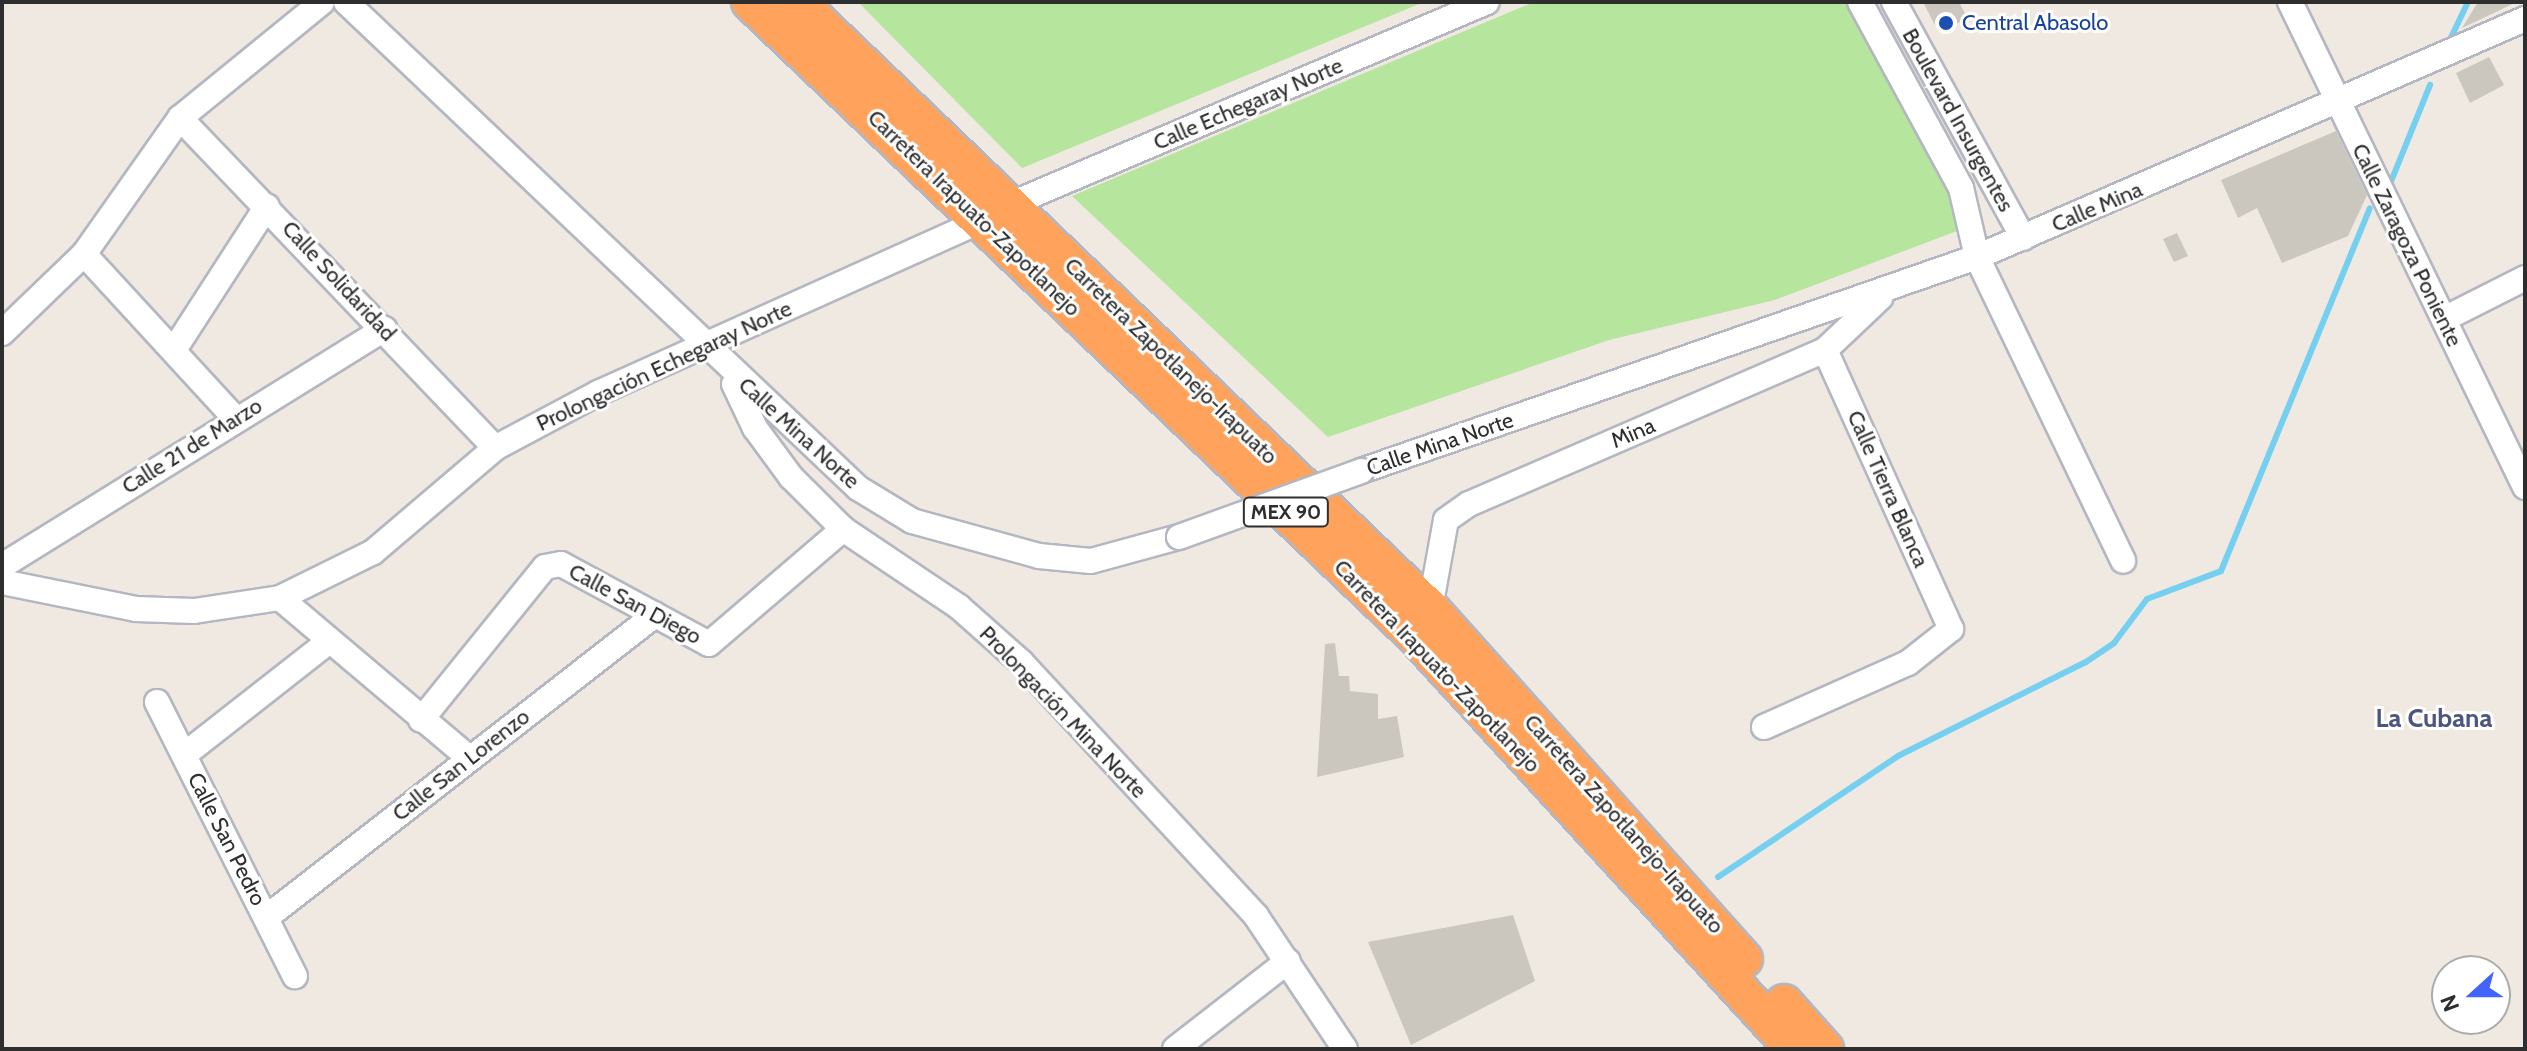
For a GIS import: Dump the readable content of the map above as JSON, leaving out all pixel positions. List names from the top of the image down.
{
  "streets": {
    "highway": ["Carretera Irapuato-Zapotlanejo", "Carretera Zapotlanejo-Irapuato", "MEX 90"],
    "street": [
      "Calle Echegaray Norte",
      "Boulevard Insurgentes",
      "Calle Mina",
      "Calle Zaragoza Poniente",
      "Calle Solidaridad",
      "Prolongación Echegaray Norte",
      "Calle Mina Norte",
      "Mina",
      "Calle 21 de Marzo",
      "Calle Tierra Blanca",
      "Calle San Diego",
      "Prolongación Mina Norte",
      "Calle San Lorenzo",
      "Calle San Pedro"
    ]
  },
  "crossings": [
    ["Calle Echegaray Norte", "Carretera Irapuato-Zapotlanejo"],
    ["Calle Echegaray Norte", "Carretera Zapotlanejo-Irapuato"],
    ["Calle Echegaray Norte", "Prolongación Echegaray Norte"],
    ["Boulevard Insurgentes", "Calle Mina"],
    ["Boulevard Insurgentes", "Calle Mina Norte"],
    ["Calle Mina", "Calle Zaragoza Poniente"],
    ["Calle Mina", "Calle Mina Norte"],
    ["Carretera Irapuato-Zapotlanejo", "Carretera Zapotlanejo-Irapuato"],
    ["Carretera Irapuato-Zapotlanejo", "Prolongación Echegaray Norte"],
    ["Calle Solidaridad", "Prolongación Echegaray Norte"],
    ["Calle Solidaridad", "Calle 21 de Marzo"],
    ["Carretera Zapotlanejo-Irapuato", "Prolongación Echegaray Norte"],
    ["Carretera Zapotlanejo-Irapuato", "Mina"],
    ["Prolongación Echegaray Norte", "Calle Mina Norte"],
    ["Calle Mina Norte", "Mina"],
    ["Calle Mina Norte", "Prolongación Mina Norte"],
    ["Mina", "Calle Tierra Blanca"],
    ["Calle San Diego", "Prolongación Mina Norte"],
    ["Calle San Diego", "Calle San Lorenzo"],
    ["Calle San Lorenzo", "Calle San Pedro"]
  ],
  "districts": ["La Cubana"],
  "places": ["Central Abasolo"],
  "north": "left"
}
